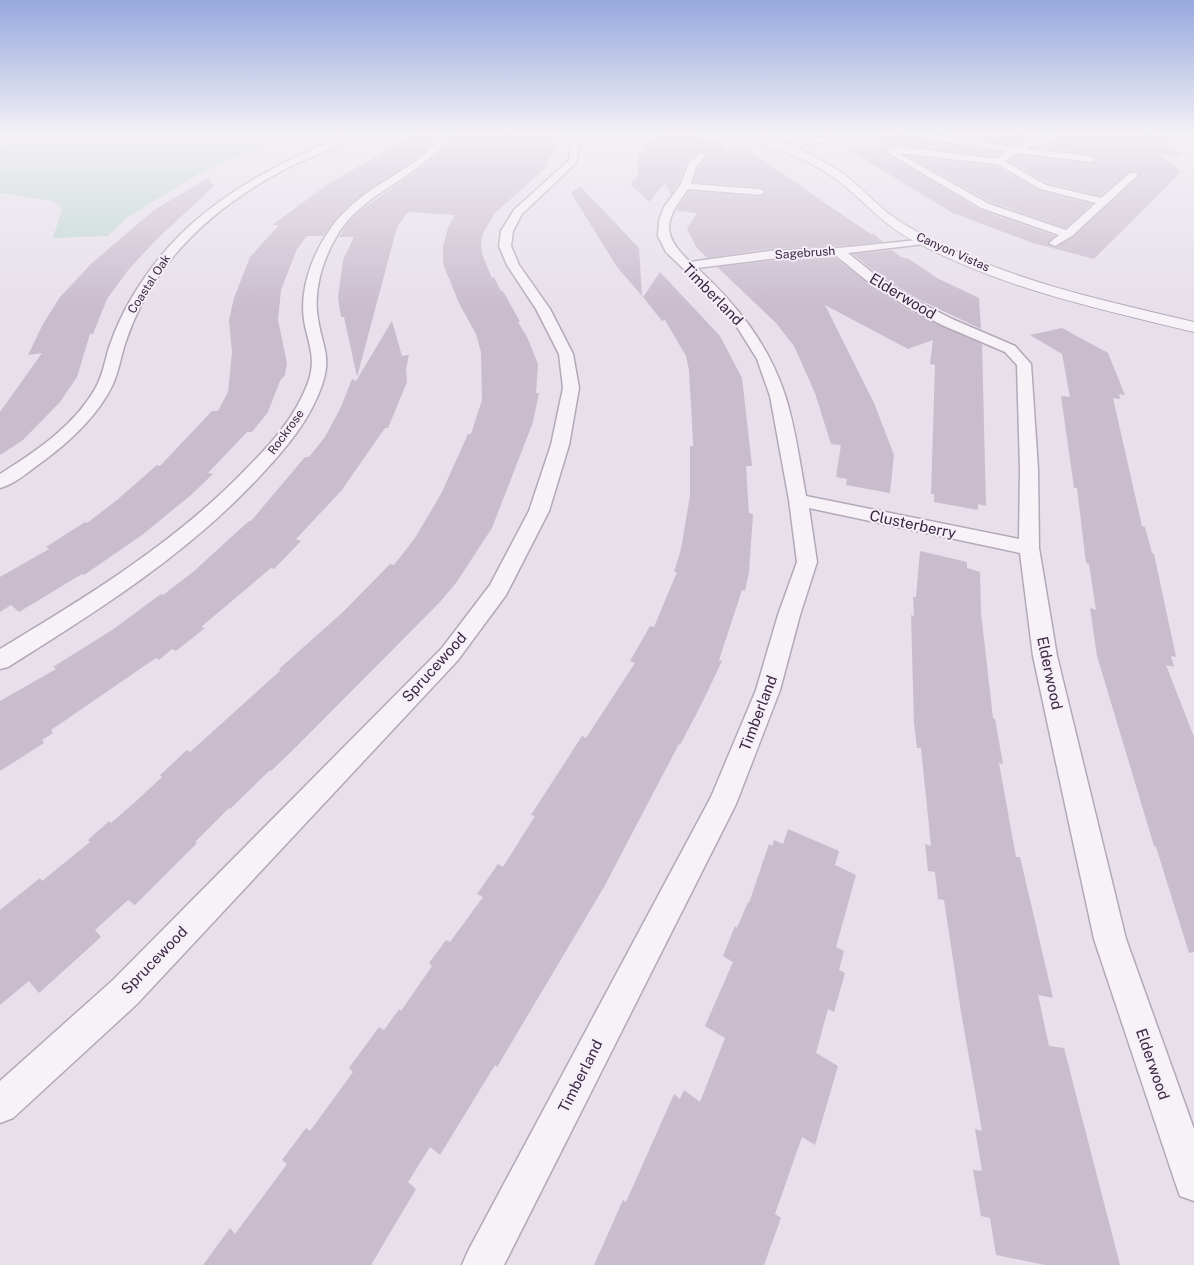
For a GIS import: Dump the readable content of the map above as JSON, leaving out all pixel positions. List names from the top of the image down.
{
  "streets": {
    "street": [
      "Canyon Vistas",
      "Sagebrush",
      "Coastal Oak",
      "Timberland",
      "Elderwood",
      "Rockrose",
      "Clusterberry",
      "Sprucewood"
    ]
  },
  "crossings": [
    ["Canyon Vistas", "Sagebrush"],
    ["Sagebrush", "Timberland"],
    ["Sagebrush", "Elderwood"],
    ["Timberland", "Clusterberry"],
    ["Elderwood", "Clusterberry"]
  ]
}
